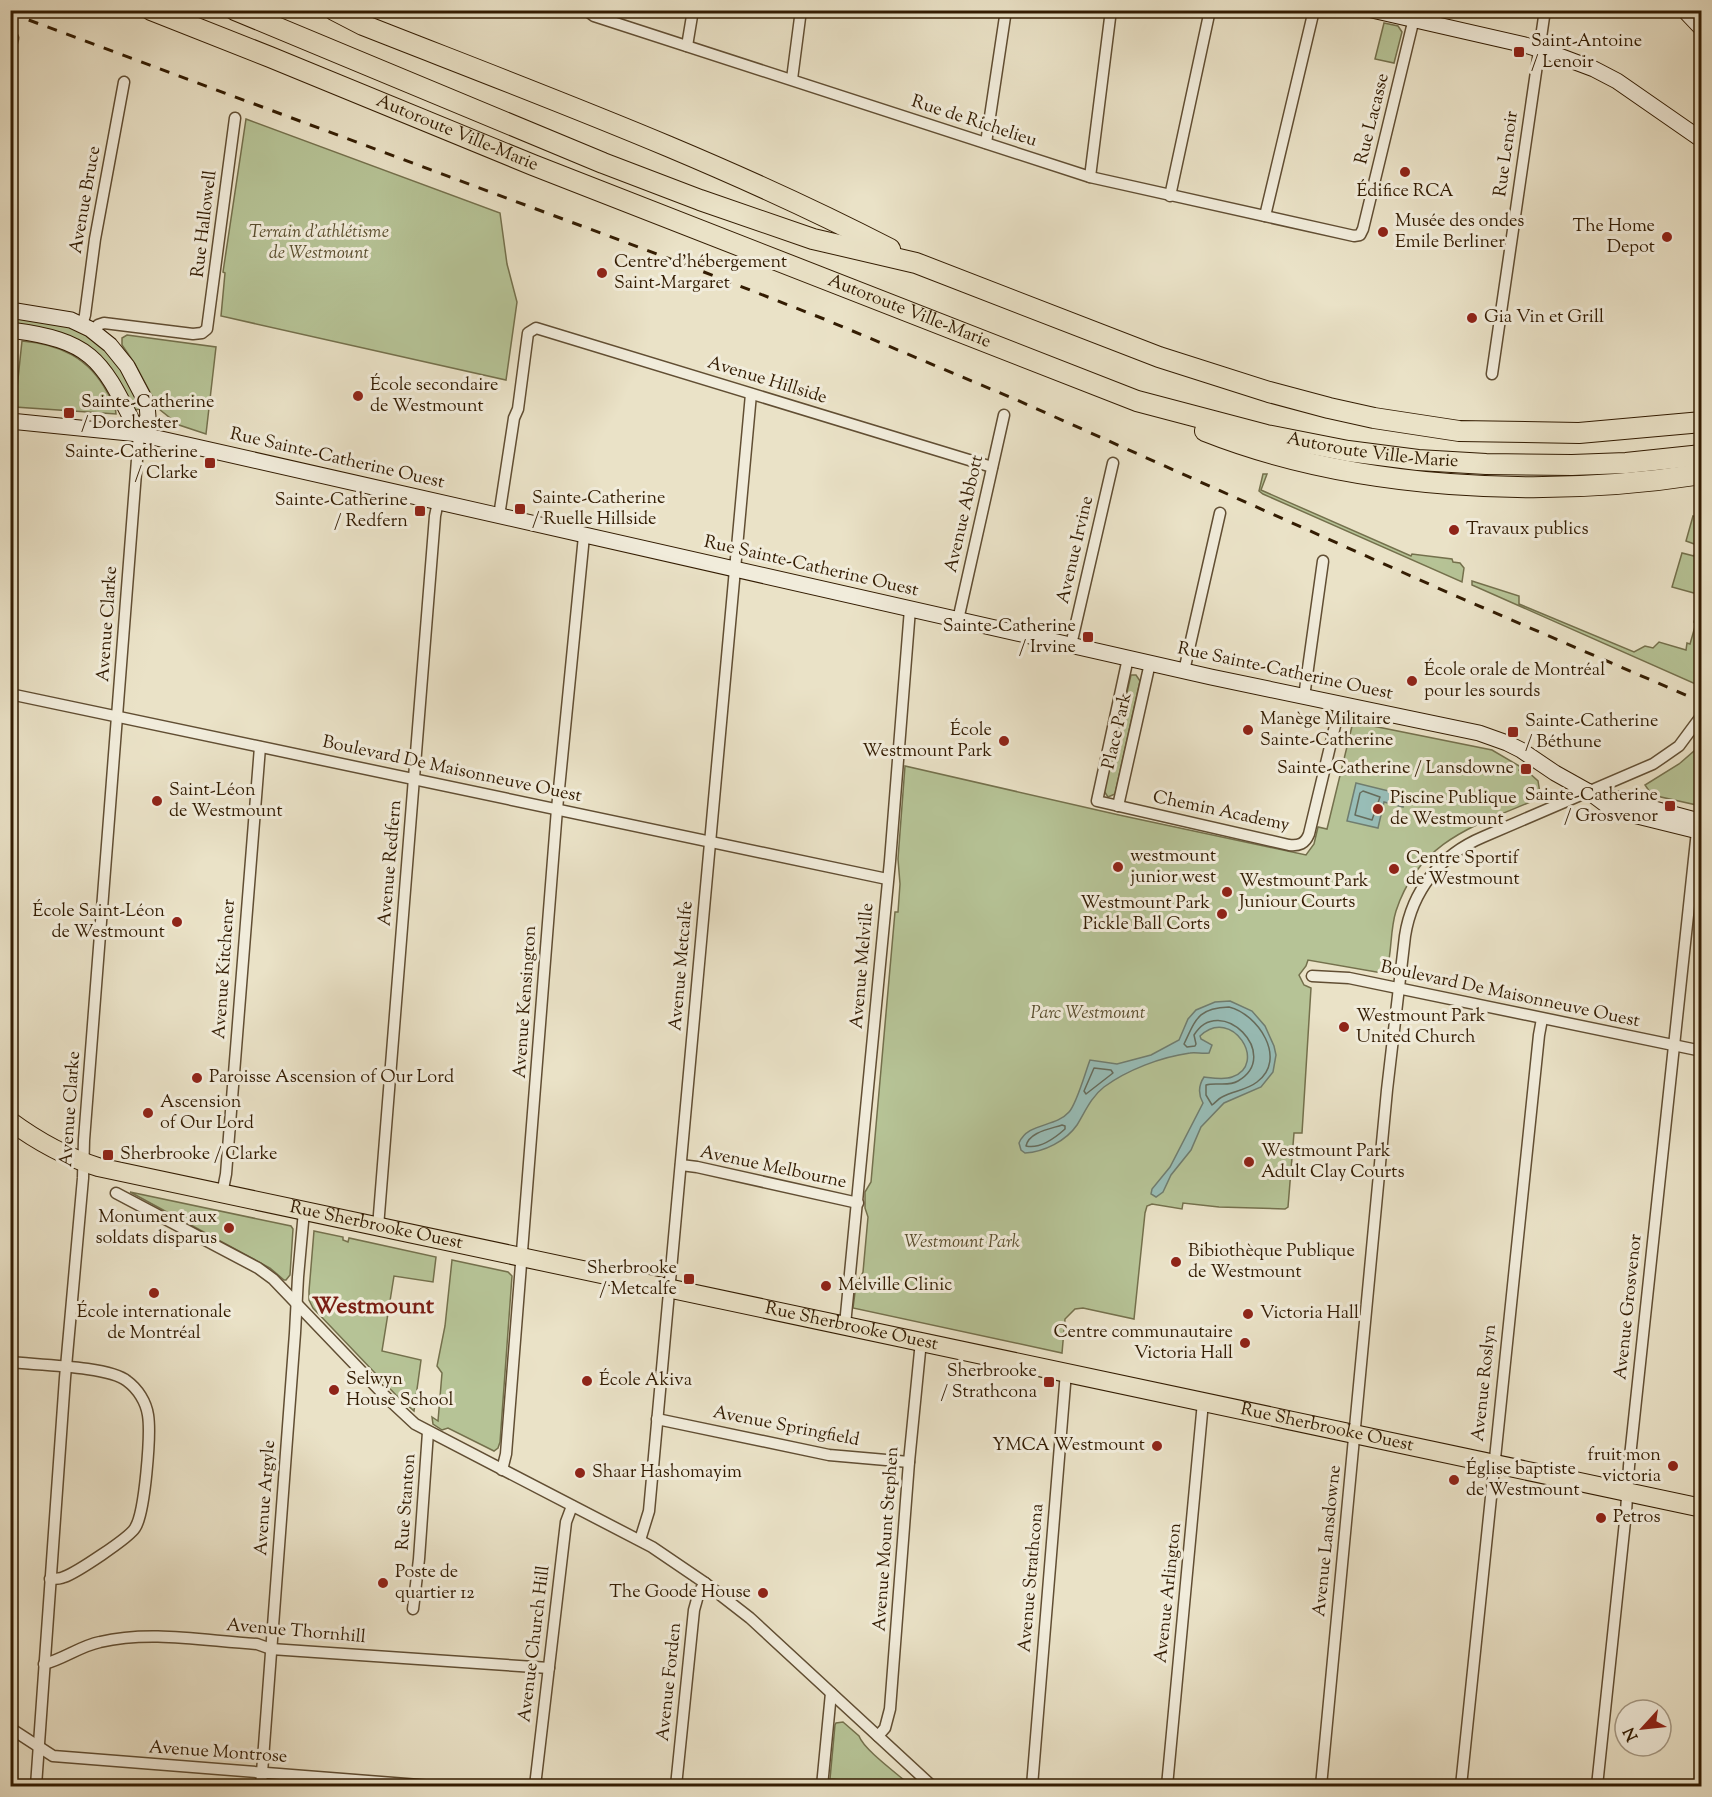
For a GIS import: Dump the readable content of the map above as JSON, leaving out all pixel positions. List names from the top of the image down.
{
  "streets": {
    "highway": ["Autoroute Ville-Marie"],
    "main road": ["Rue Sainte-Catherine Ouest", "Rue Sherbrooke Ouest"],
    "street": [
      "Rue Lacasse",
      "Rue de Richelieu",
      "Rue Lenoir",
      "Avenue Bruce",
      "Rue Hallowell",
      "Avenue Hillside",
      "Avenue Abbott",
      "Avenue Irvine",
      "Avenue Clarke",
      "Place Park",
      "Boulevard De Maisonneuve Ouest",
      "Chemin Academy",
      "Avenue Redfern",
      "Avenue Metcalfe",
      "Avenue Melville",
      "Avenue Kitchener",
      "Avenue Kensington",
      "Avenue Melbourne",
      "Avenue Grosvenor",
      "Avenue Roslyn",
      "Avenue Springfield",
      "Avenue Argyle",
      "Rue Stanton",
      "Avenue Mount Stephen",
      "Avenue Lansdowne",
      "Avenue Strathcona",
      "Avenue Arlington",
      "Avenue Thornhill",
      "Avenue Church Hill",
      "Avenue Forden",
      "Avenue Montrose"
    ]
  },
  "crossings": [
    ["Rue Lacasse", "Rue de Richelieu"],
    ["Avenue Bruce", "Rue Hallowell"],
    ["Avenue Hillside", "Rue Sainte-Catherine Ouest"],
    ["Avenue Hillside", "Avenue Abbott"],
    ["Avenue Hillside", "Avenue Metcalfe"],
    ["Rue Sainte-Catherine Ouest", "Avenue Abbott"],
    ["Rue Sainte-Catherine Ouest", "Avenue Irvine"],
    ["Rue Sainte-Catherine Ouest", "Avenue Clarke"],
    ["Rue Sainte-Catherine Ouest", "Place Park"],
    ["Rue Sainte-Catherine Ouest", "Chemin Academy"],
    ["Rue Sainte-Catherine Ouest", "Avenue Redfern"],
    ["Rue Sainte-Catherine Ouest", "Avenue Metcalfe"],
    ["Rue Sainte-Catherine Ouest", "Avenue Melville"],
    ["Rue Sainte-Catherine Ouest", "Avenue Kensington"],
    ["Rue Sainte-Catherine Ouest", "Avenue Grosvenor"],
    ["Rue Sainte-Catherine Ouest", "Avenue Lansdowne"],
    ["Avenue Clarke", "Boulevard De Maisonneuve Ouest"],
    ["Avenue Clarke", "Rue Sherbrooke Ouest"],
    ["Avenue Clarke", "Avenue Thornhill"],
    ["Avenue Clarke", "Avenue Montrose"],
    ["Place Park", "Chemin Academy"],
    ["Boulevard De Maisonneuve Ouest", "Avenue Redfern"],
    ["Boulevard De Maisonneuve Ouest", "Avenue Metcalfe"],
    ["Boulevard De Maisonneuve Ouest", "Avenue Melville"],
    ["Boulevard De Maisonneuve Ouest", "Avenue Kitchener"],
    ["Boulevard De Maisonneuve Ouest", "Avenue Kensington"],
    ["Boulevard De Maisonneuve Ouest", "Avenue Grosvenor"],
    ["Boulevard De Maisonneuve Ouest", "Avenue Roslyn"],
    ["Boulevard De Maisonneuve Ouest", "Avenue Lansdowne"],
    ["Avenue Redfern", "Rue Sherbrooke Ouest"],
    ["Avenue Metcalfe", "Avenue Melbourne"],
    ["Avenue Metcalfe", "Rue Sherbrooke Ouest"],
    ["Avenue Metcalfe", "Avenue Springfield"],
    ["Avenue Melville", "Avenue Melbourne"],
    ["Avenue Melville", "Rue Sherbrooke Ouest"],
    ["Avenue Kitchener", "Rue Sherbrooke Ouest"],
    ["Avenue Kensington", "Rue Sherbrooke Ouest"],
    ["Rue Sherbrooke Ouest", "Avenue Grosvenor"],
    ["Rue Sherbrooke Ouest", "Avenue Roslyn"],
    ["Rue Sherbrooke Ouest", "Avenue Argyle"],
    ["Rue Sherbrooke Ouest", "Avenue Mount Stephen"],
    ["Rue Sherbrooke Ouest", "Avenue Lansdowne"],
    ["Rue Sherbrooke Ouest", "Avenue Strathcona"],
    ["Rue Sherbrooke Ouest", "Avenue Arlington"],
    ["Avenue Springfield", "Avenue Mount Stephen"],
    ["Avenue Argyle", "Avenue Thornhill"],
    ["Avenue Argyle", "Avenue Montrose"],
    ["Avenue Thornhill", "Avenue Church Hill"]
  ],
  "districts": ["Westmount"],
  "parks": ["Terrain d'athlétisme de Westmount", "Parc Westmount", "Westmount Park"],
  "places": {
    "transit": [
      "Saint-Antoine / Lenoir",
      "Sainte-Catherine / Dorchester",
      "Sainte-Catherine / Clarke",
      "Sainte-Catherine / Ruelle Hillside",
      "Sainte-Catherine / Redfern",
      "Sainte-Catherine / Irvine",
      "Sainte-Catherine / Béthune",
      "Sainte-Catherine / Lansdowne",
      "Sainte-Catherine / Grosvenor",
      "Sherbrooke / Clarke",
      "Sherbrooke / Metcalfe",
      "Sherbrooke / Strathcona"
    ],
    "other": [
      "Édifice RCA",
      "Musée des ondes Emile Berliner",
      "The Home Depot",
      "Centre d’hébergement Saint-Margaret",
      "Gia Vin et Grill",
      "École secondaire de Westmount",
      "Travaux publics",
      "École orale de Montréal pour les sourds",
      "Manège Militaire Sainte-Catherine",
      "École Westmount Park",
      "Saint-Léon de Westmount",
      "Piscine Publique de Westmount",
      "westmount junior west",
      "Centre Sportif de Westmount",
      "Westmount Park Juniour Courts",
      "Westmount Park Pickle Ball Corts",
      "École Saint-Léon de Westmount",
      "Westmount Park United Church",
      "Paroisse Ascension of Our Lord",
      "Ascension of Our Lord",
      "Westmount Park Adult Clay Courts",
      "Monument aux soldats disparus",
      "Bibiothèque Publique de Westmount",
      "Melville Clinic",
      "École internationale de Montréal",
      "Victoria Hall",
      "Centre communautaire Victoria Hall",
      "École Akiva",
      "Selwyn House School",
      "YMCA Westmount",
      "fruit mon victoria",
      "Shaar Hashomayim",
      "Église baptiste de Westmount",
      "Petros",
      "Poste de quartier 12",
      "The Goode House"
    ]
  },
  "north": "bottom left"
}
